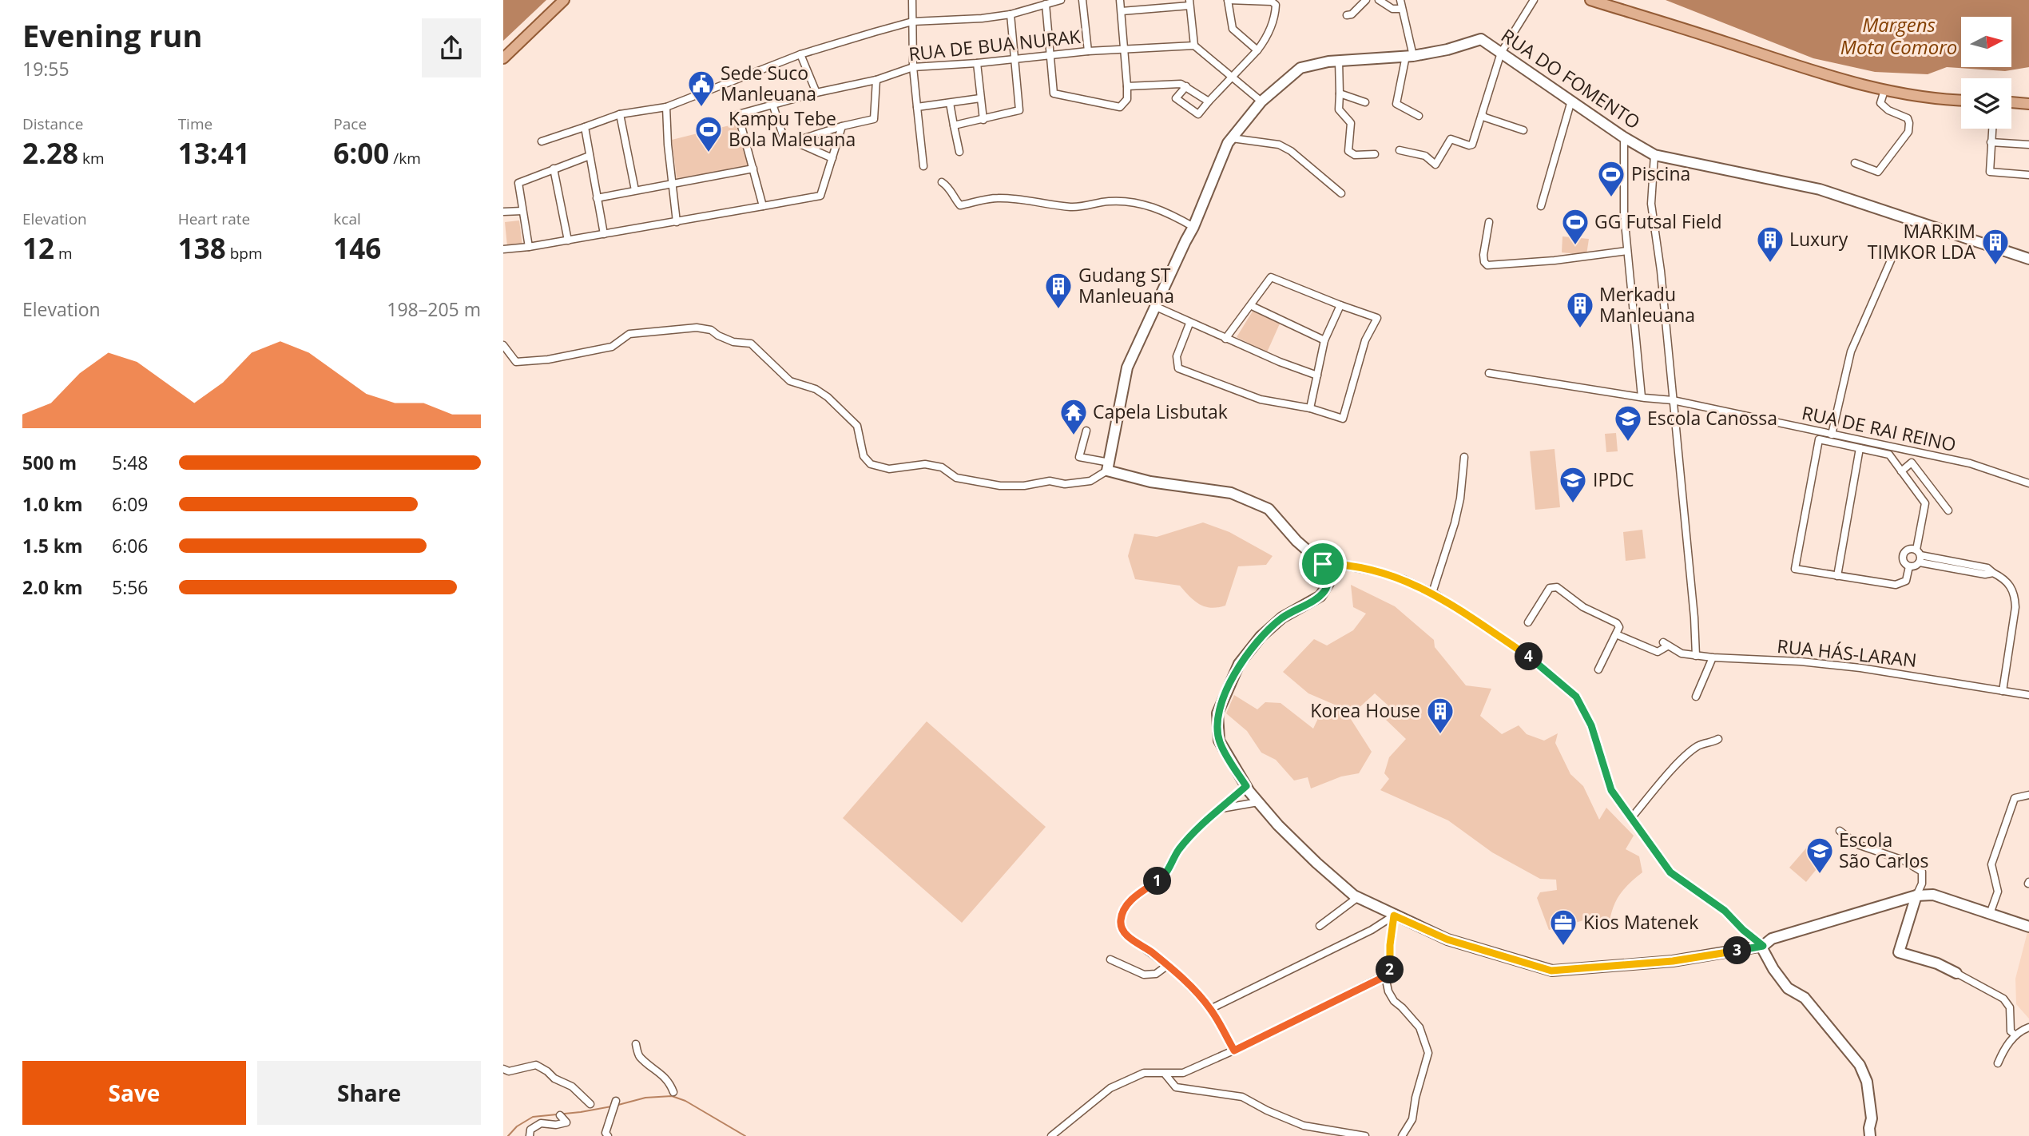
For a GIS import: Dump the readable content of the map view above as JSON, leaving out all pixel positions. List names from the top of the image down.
{
  "streets": {
    "street": [
      "RUA DE BUA NURAK",
      "RUA DO FOMENTO",
      "RUA DE RAI REINO",
      "RUA HÁS-LARAN"
    ]
  },
  "water": ["Margens Mota Comoro"],
  "places": {
    "public building": ["Sede Suco Manleuana"],
    "sports": ["Kampu Tebe Bola Maleuana", "Piscina", "GG Futsal Field"],
    "building": [
      "Luxury",
      "MARKIM TIMKOR LDA",
      "Gudang ST Manleuana",
      "Merkadu Manleuana",
      "Korea House"
    ],
    "temple": ["Capela Lisbutak"],
    "school or university": ["Escola Canossa", "IPDC", "Escola São Carlos"],
    "office": ["Kios Matenek"]
  },
  "north": "right",
  "page": {
    "heading": ["Evening run", "19:55"],
    "stats": [
      ["Distance", "2.28 km"],
      ["Time", "13:41"],
      ["Pace", "6:00 /km"],
      ["Elevation", "12 m"],
      ["Heart rate", "138 bpm"],
      ["kcal", "146"]
    ],
    "chart": ["Elevation", "198–205 m"],
    "list": [
      {
        "name": "500 m",
        "note": "5:48"
      },
      {
        "name": "1.0 km",
        "note": "6:09"
      },
      {
        "name": "1.5 km",
        "note": "6:06"
      },
      {
        "name": "2.0 km",
        "note": "5:56"
      }
    ],
    "pins": [
      "4",
      "1",
      "3",
      "2"
    ],
    "buttons": ["Save", "Share"]
  }
}
